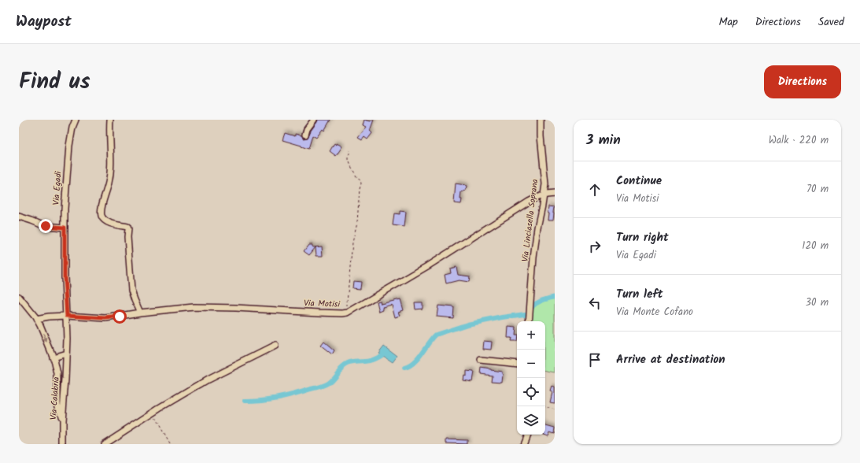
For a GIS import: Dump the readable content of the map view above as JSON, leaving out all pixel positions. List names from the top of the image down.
{
  "streets": {
    "street": [
      "Via Egadi",
      "Via Linciasella Soprana",
      "Via Motisi",
      "Via Calabria"
    ]
  },
  "crossings": [
    ["Via Egadi", "Via Motisi"],
    ["Via Egadi", "Via Calabria"],
    ["Via Linciasella Soprana", "Via Motisi"]
  ],
  "page": {
    "header": "Waypost",
    "nav": ["Map", "Directions", "Saved"],
    "title": "Find us",
    "buttons": "Directions",
    "heading": ["3 min", "Walk · 220 m"],
    "list": [
      ["Continue", "Via Motisi", "70 m"],
      ["Turn right", "Via Egadi", "120 m"],
      ["Turn left", "Via Monte Cofano", "30 m"],
      "Arrive at destination"
    ],
    "map_buttons": ["+", "−"]
  }
}
